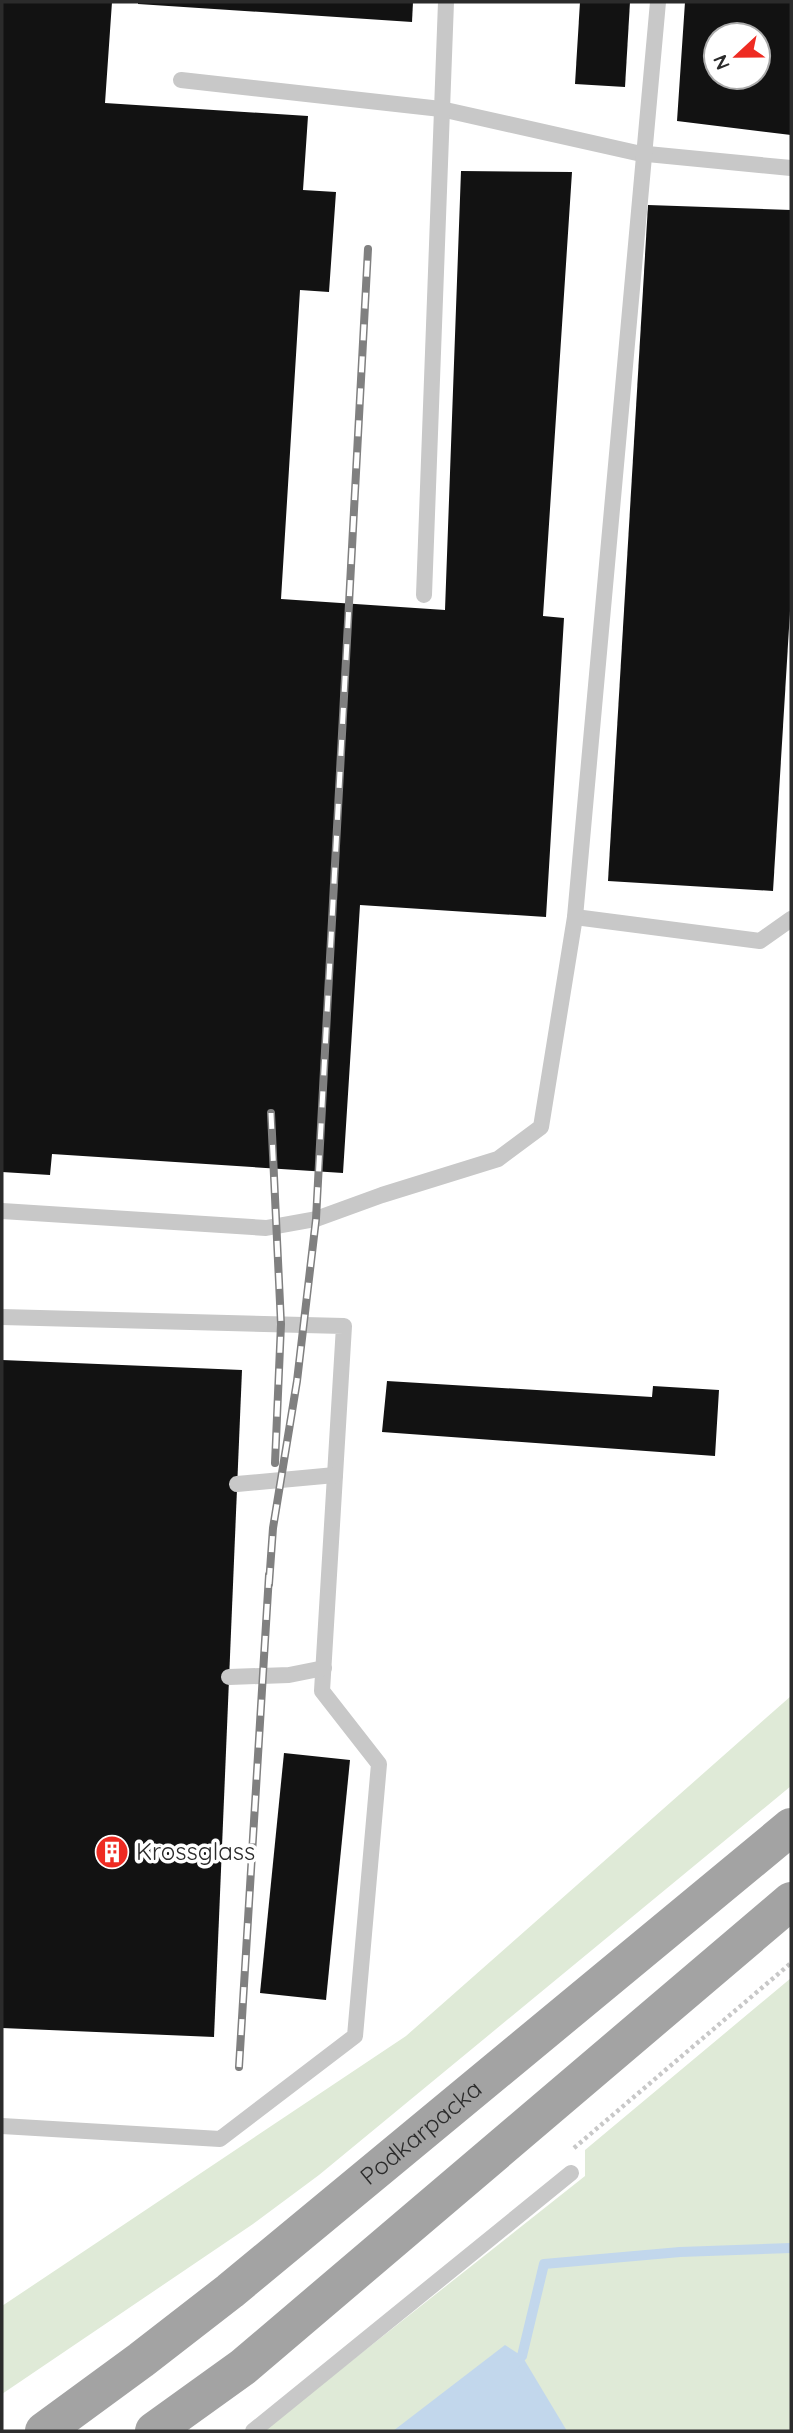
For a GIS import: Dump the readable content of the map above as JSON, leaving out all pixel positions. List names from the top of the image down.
{
  "streets": {
    "main road": ["Podkarpacka"]
  },
  "places": {
    "building": ["Krossglass"]
  },
  "north": "left"
}
